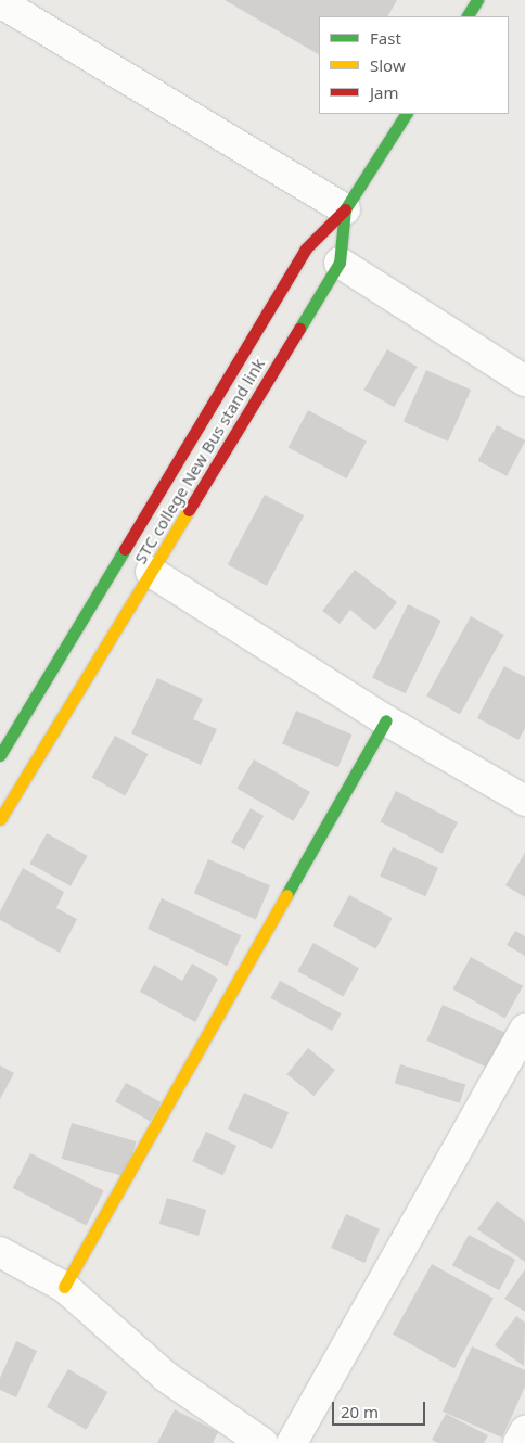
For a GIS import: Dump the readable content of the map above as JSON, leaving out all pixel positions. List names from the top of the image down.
{
  "streets": {
    "street": ["STC college New Bus stand link"]
  },
  "legend": ["Fast", "Slow", "Jam"],
  "scale_bar": "20 m"
}
